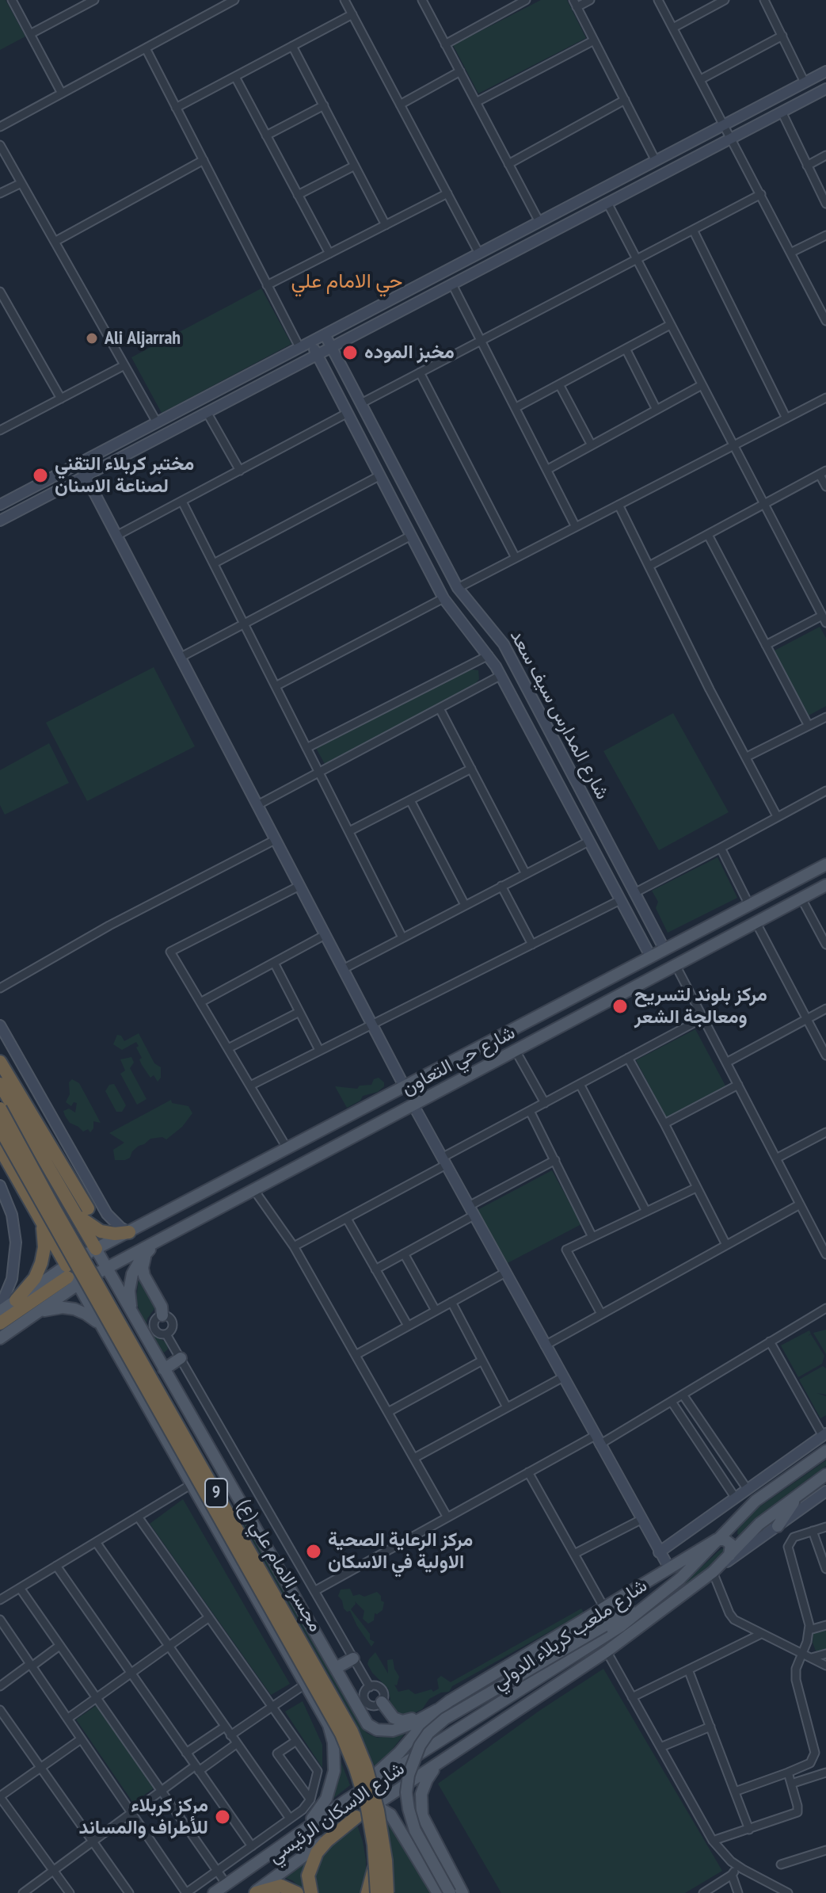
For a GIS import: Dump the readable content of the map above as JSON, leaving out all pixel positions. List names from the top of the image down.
{
  "streets": {
    "highway": ["9", "مجسر الامام علي (ع)"],
    "main road": [
      "شارع المدارس سيف سعد",
      "شارع حي التعاون",
      "شارع ملعب كربلاء الدولي",
      "شارع الاسكان الرئيسي"
    ]
  },
  "crossings": [
    ["شارع المدارس سيف سعد", "شارع حي التعاون"],
    ["شارع ملعب كربلاء الدولي", "شارع الاسكان الرئيسي"]
  ],
  "districts": ["حي الامام علي"],
  "places": [
    "Ali Aljarrah",
    "مخبز الموده",
    "مختبر كربلاء التقني لصناعة الاسنان",
    "مركز بلوند لتسريح ومعالجة الشعر",
    "مركز الرعاية الصحية الاولية في الاسكان",
    "مركز كربلاء للأطراف والمساند"
  ]
}
